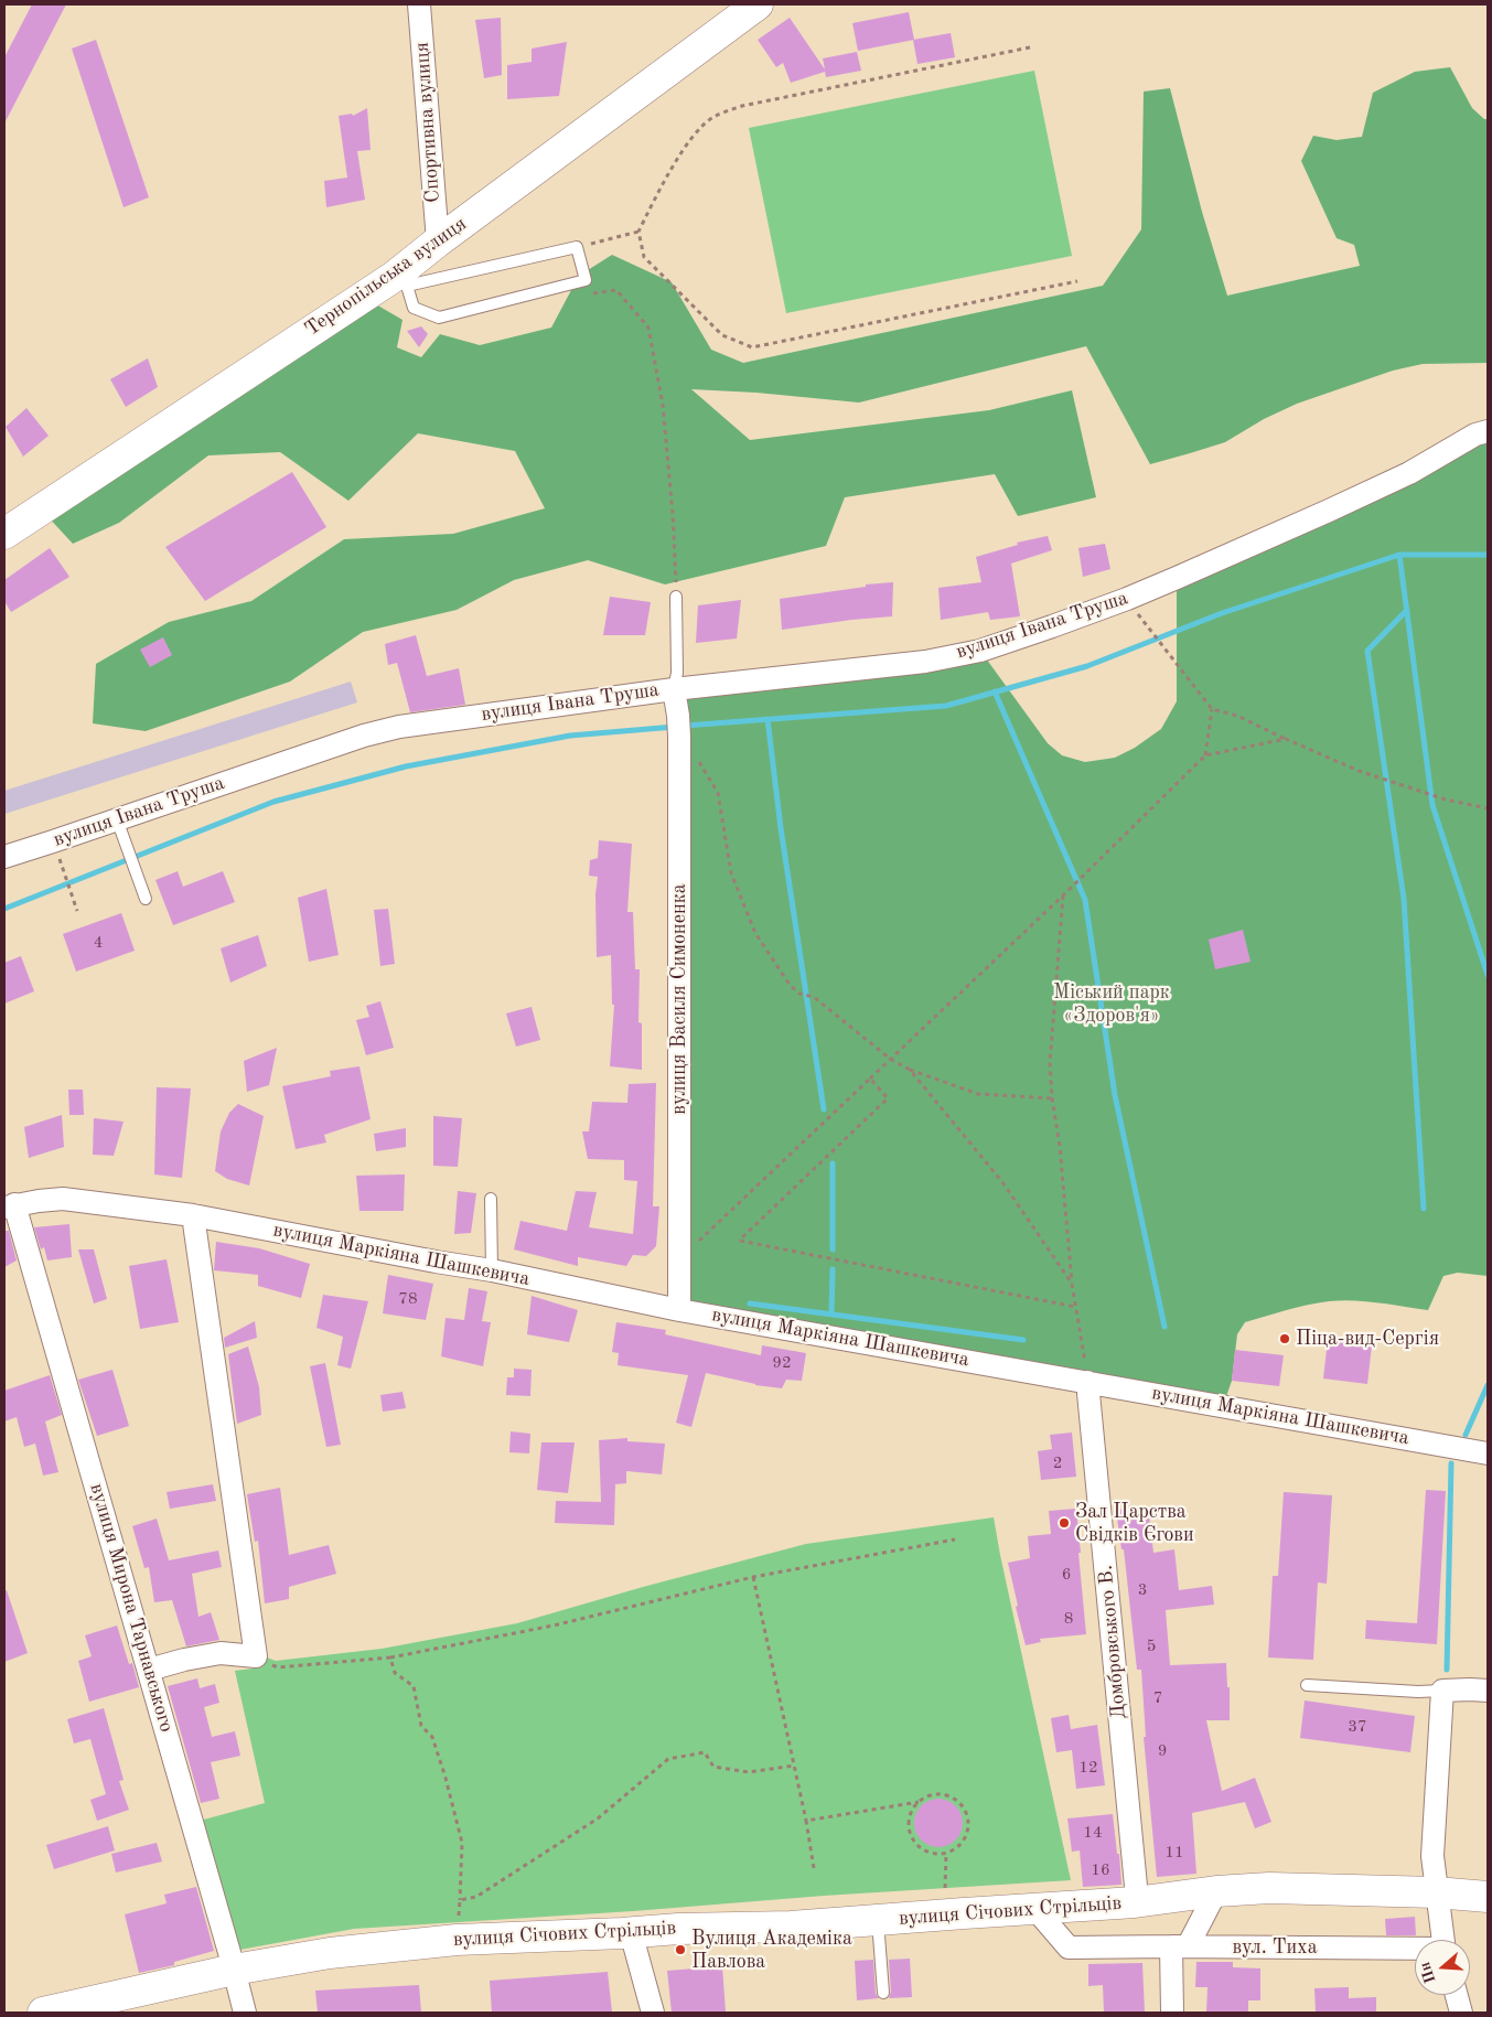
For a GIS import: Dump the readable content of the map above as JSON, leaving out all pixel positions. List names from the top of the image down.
{
  "streets": {
    "street": [
      "Спортивна вулиця",
      "Тернопільська вулиця",
      "вулиця Івана Труша",
      "вулиця Василя Симоненка",
      "вулиця Маркіяна Шашкевича",
      "вулиця Мирона Тарнавського",
      "Домбровського В.",
      "вулиця Січових Стрільців",
      "вул. Тиха"
    ]
  },
  "crossings": [
    ["Спортивна вулиця", "Тернопільська вулиця"],
    ["вулиця Івана Труша", "вулиця Василя Симоненка"],
    ["вулиця Василя Симоненка", "вулиця Маркіяна Шашкевича"],
    ["вулиця Маркіяна Шашкевича", "вулиця Мирона Тарнавського"],
    ["вулиця Маркіяна Шашкевича", "Домбровського В."],
    ["вулиця Мирона Тарнавського", "вулиця Січових Стрільців"],
    ["Домбровського В.", "вулиця Січових Стрільців"],
    ["вулиця Січових Стрільців", "вул. Тиха"]
  ],
  "parks": ["Міський парк «Здоров'я»"],
  "places": ["Піца-вид-Сергія", "Зал Царства Свідків Єгови", "Вулиця Академіка Павлова"],
  "house_numbers": [
    "4",
    "78",
    "92",
    "2",
    "6",
    "3",
    "8",
    "5",
    "7",
    "37",
    "9",
    "12",
    "14",
    "11",
    "16"
  ],
  "north": "left"
}
